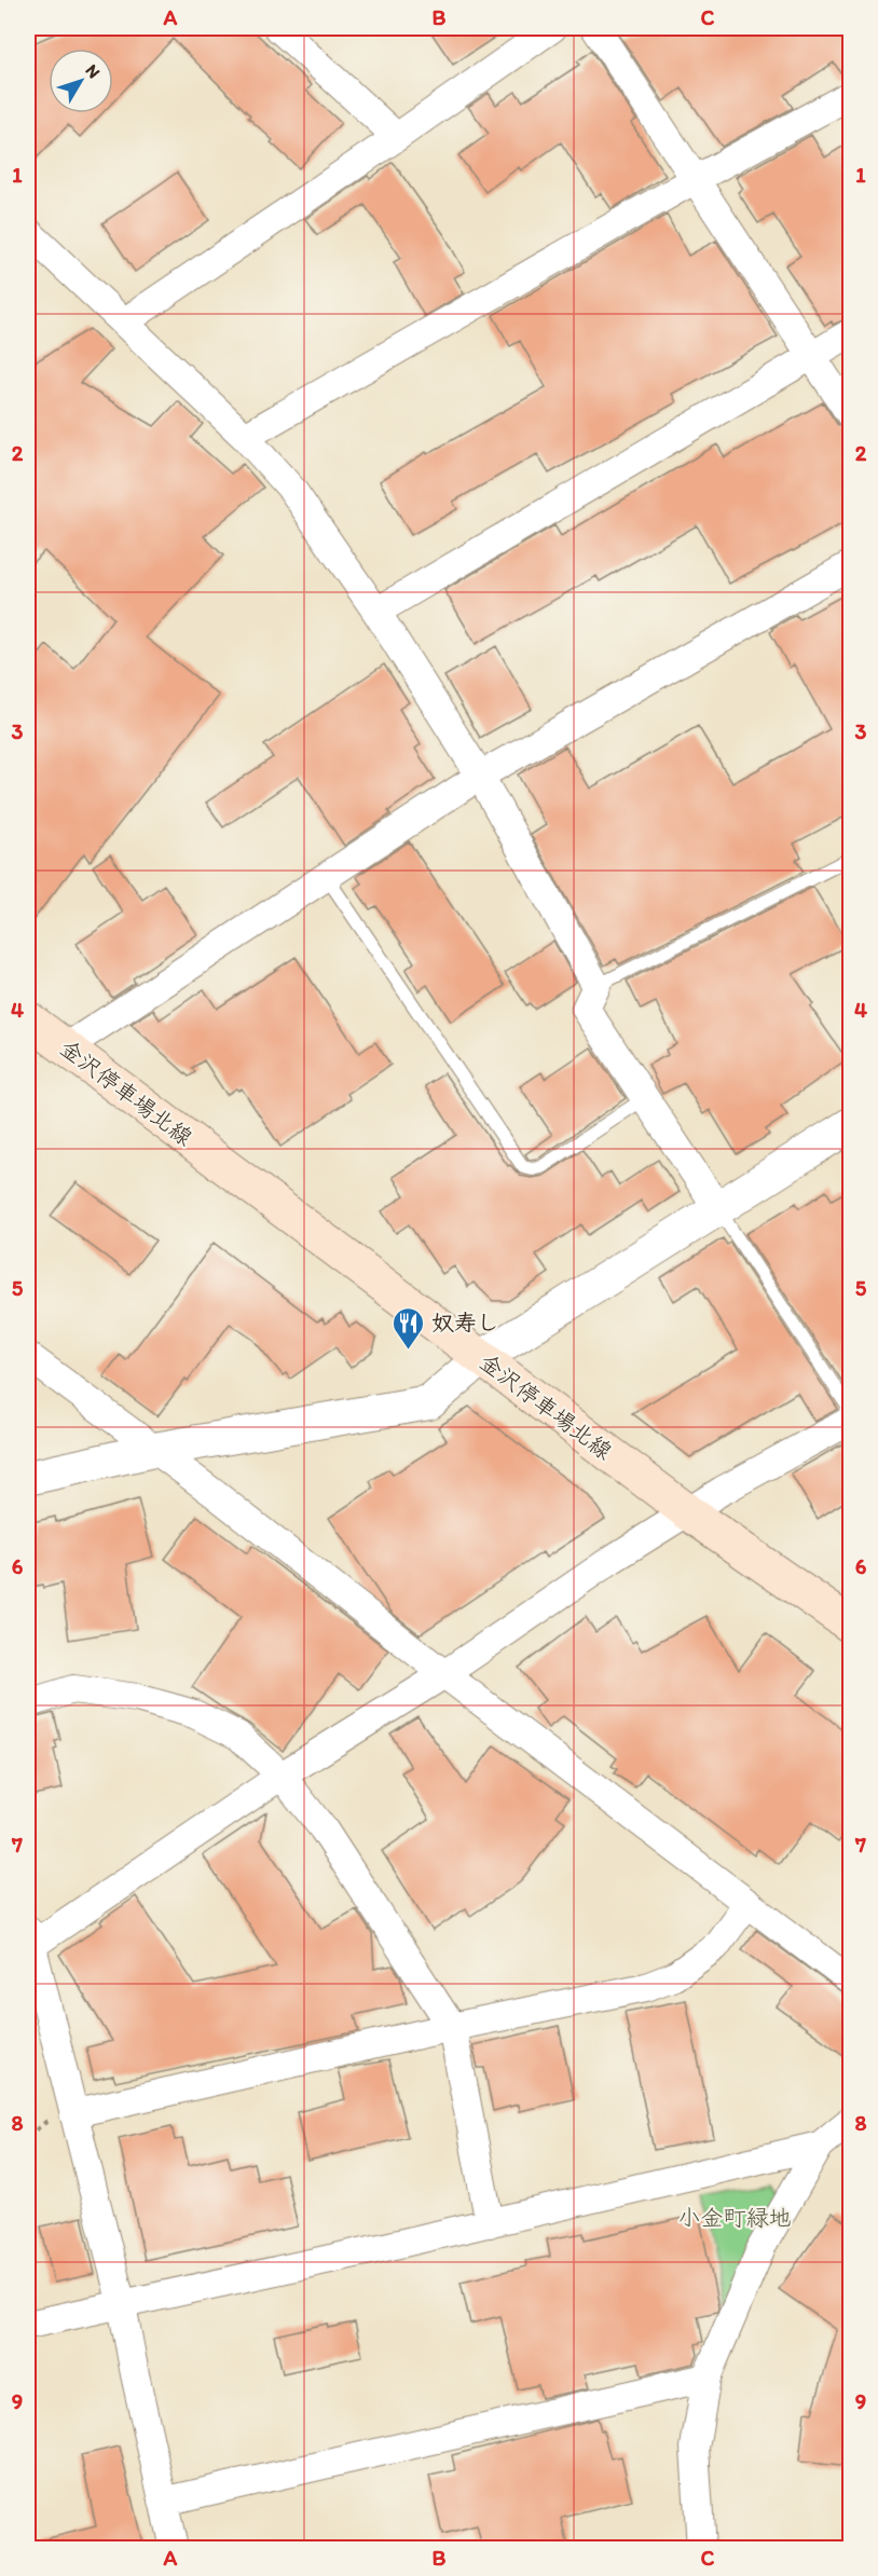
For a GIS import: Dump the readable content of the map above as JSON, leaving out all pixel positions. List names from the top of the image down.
{
  "streets": {
    "main road": ["金沢停車場北線"]
  },
  "parks": ["小金町緑地"],
  "places": {
    "restaurant": ["奴寿し"]
  },
  "north": "top right",
  "grid": {
    "columns": ["A", "B", "C"],
    "rows": [
      "1",
      "2",
      "3",
      "4",
      "5",
      "6",
      "7",
      "8",
      "9"
    ]
  }
}
